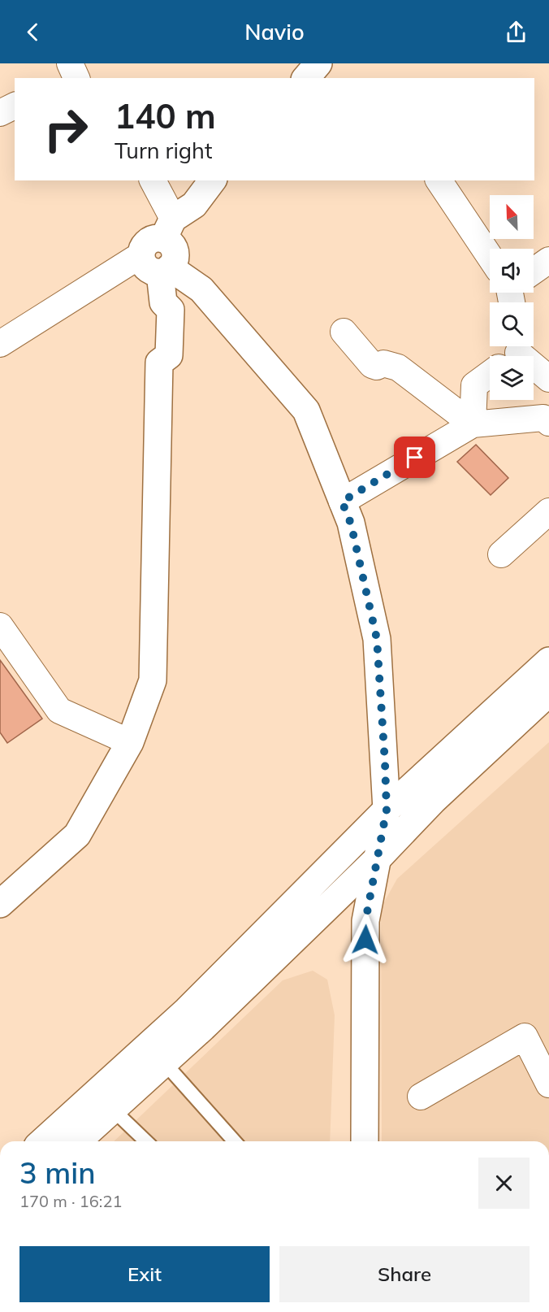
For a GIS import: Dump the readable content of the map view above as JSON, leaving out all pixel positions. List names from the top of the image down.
{
  "north": "top left",
  "page": {
    "header": "Navio",
    "turn": ["140 m", "Turn right"],
    "heading": ["3 min", "170 m · 16:21"],
    "buttons": ["Exit", "Share"]
  }
}
